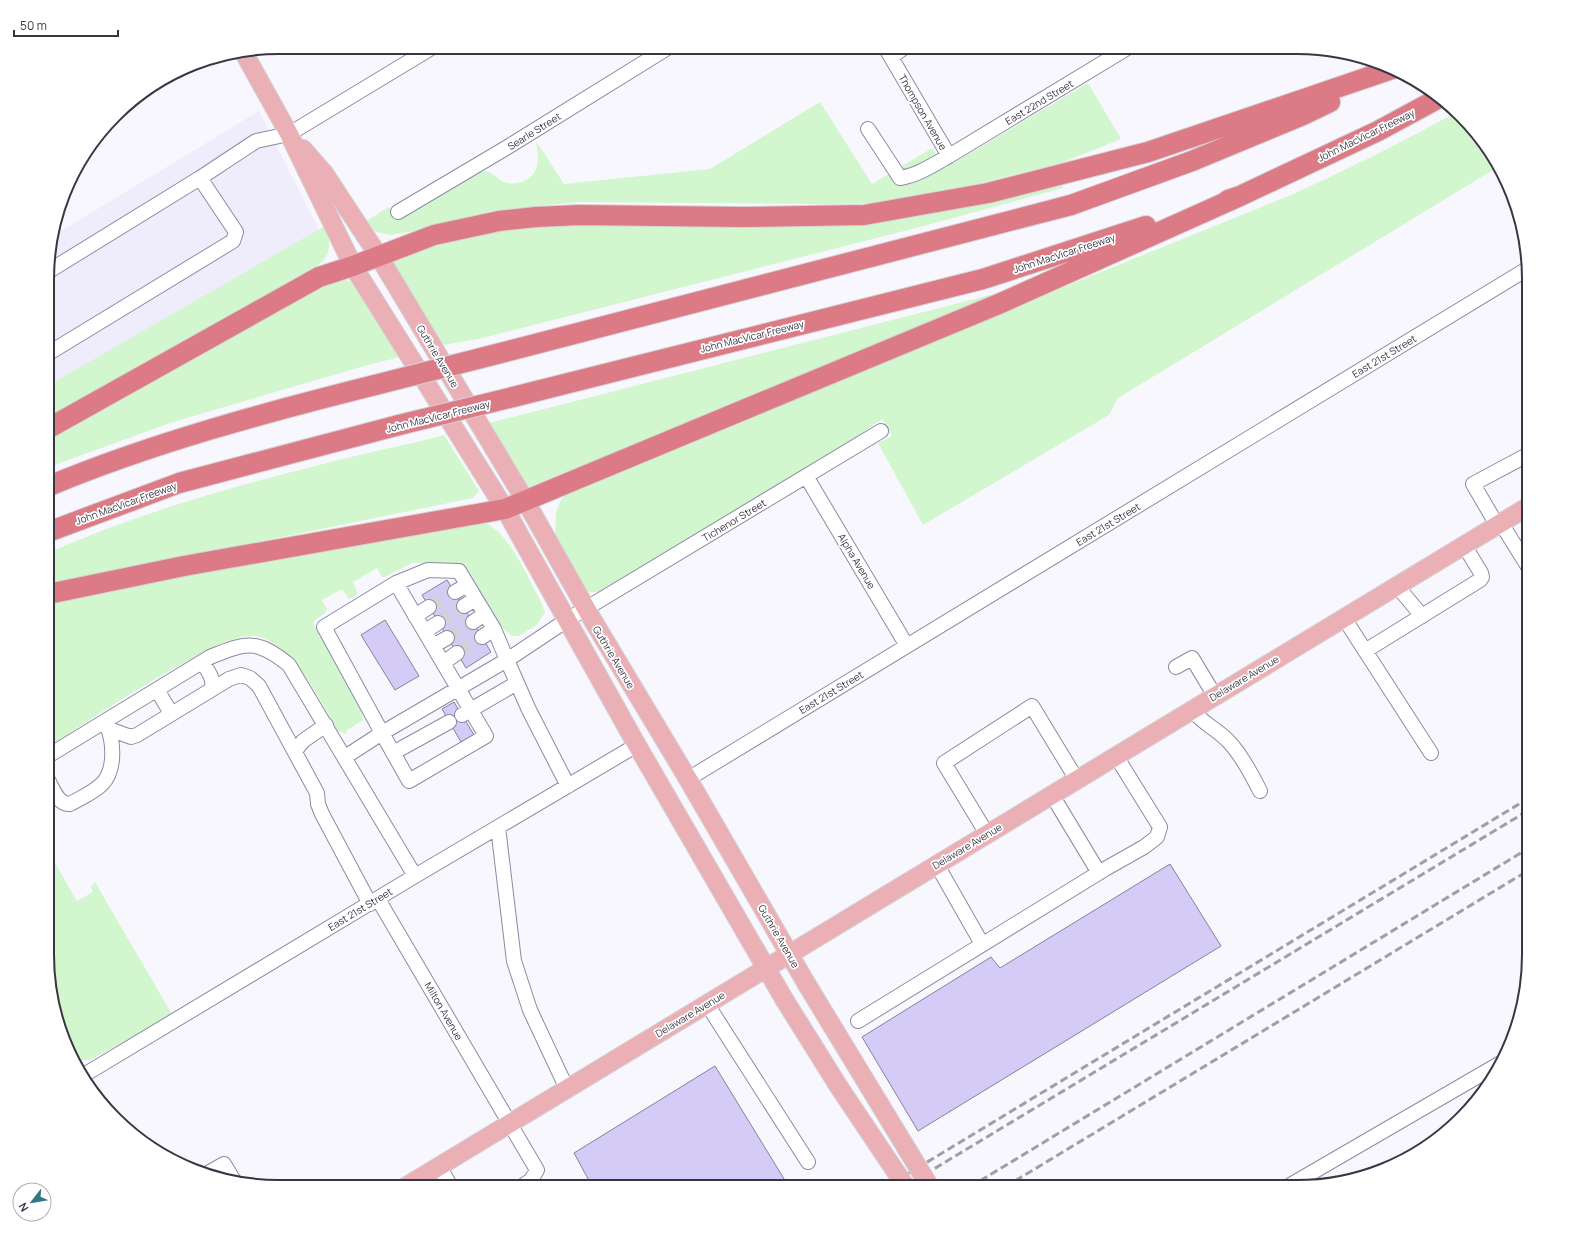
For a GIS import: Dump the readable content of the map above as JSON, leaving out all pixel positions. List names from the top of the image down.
{
  "streets": {
    "highway": ["John MacVicar Freeway"],
    "main road": ["Guthrie Avenue", "Delaware Avenue"],
    "street": [
      "East 22nd Street",
      "Thompson Avenue",
      "Searle Street",
      "East 21st Street",
      "Tichenor Street",
      "Alpha Avenue",
      "Milton Avenue"
    ]
  },
  "crossings": [
    ["East 22nd Street", "Thompson Avenue"],
    ["Guthrie Avenue", "East 21st Street"],
    ["Guthrie Avenue", "Tichenor Street"],
    ["Guthrie Avenue", "Delaware Avenue"],
    ["East 21st Street", "Alpha Avenue"],
    ["East 21st Street", "Milton Avenue"],
    ["Tichenor Street", "Alpha Avenue"],
    ["Delaware Avenue", "Milton Avenue"]
  ],
  "scale_bar": "50 m",
  "north": "bottom left"
}
